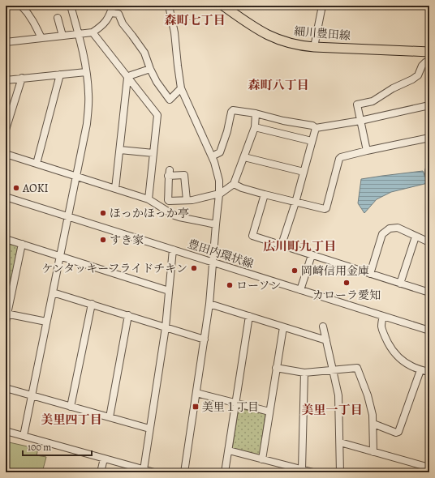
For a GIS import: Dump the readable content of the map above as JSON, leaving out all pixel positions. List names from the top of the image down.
{
  "streets": {
    "main road": ["細川豊田線"],
    "street": ["豊田内環状線"]
  },
  "districts": [
    "森町七丁目",
    "森町八丁目",
    "広川町九丁目",
    "美里一丁目",
    "美里四丁目"
  ],
  "places": {
    "other": [
      "AOKI",
      "ほっかほっか亭",
      "すき家",
      "ケンタッキーフライドチキン",
      "岡崎信用金庫",
      "カローラ愛知",
      "ローソン"
    ],
    "transit": ["美里１丁目"]
  },
  "scale_bar": "100 m"
}
